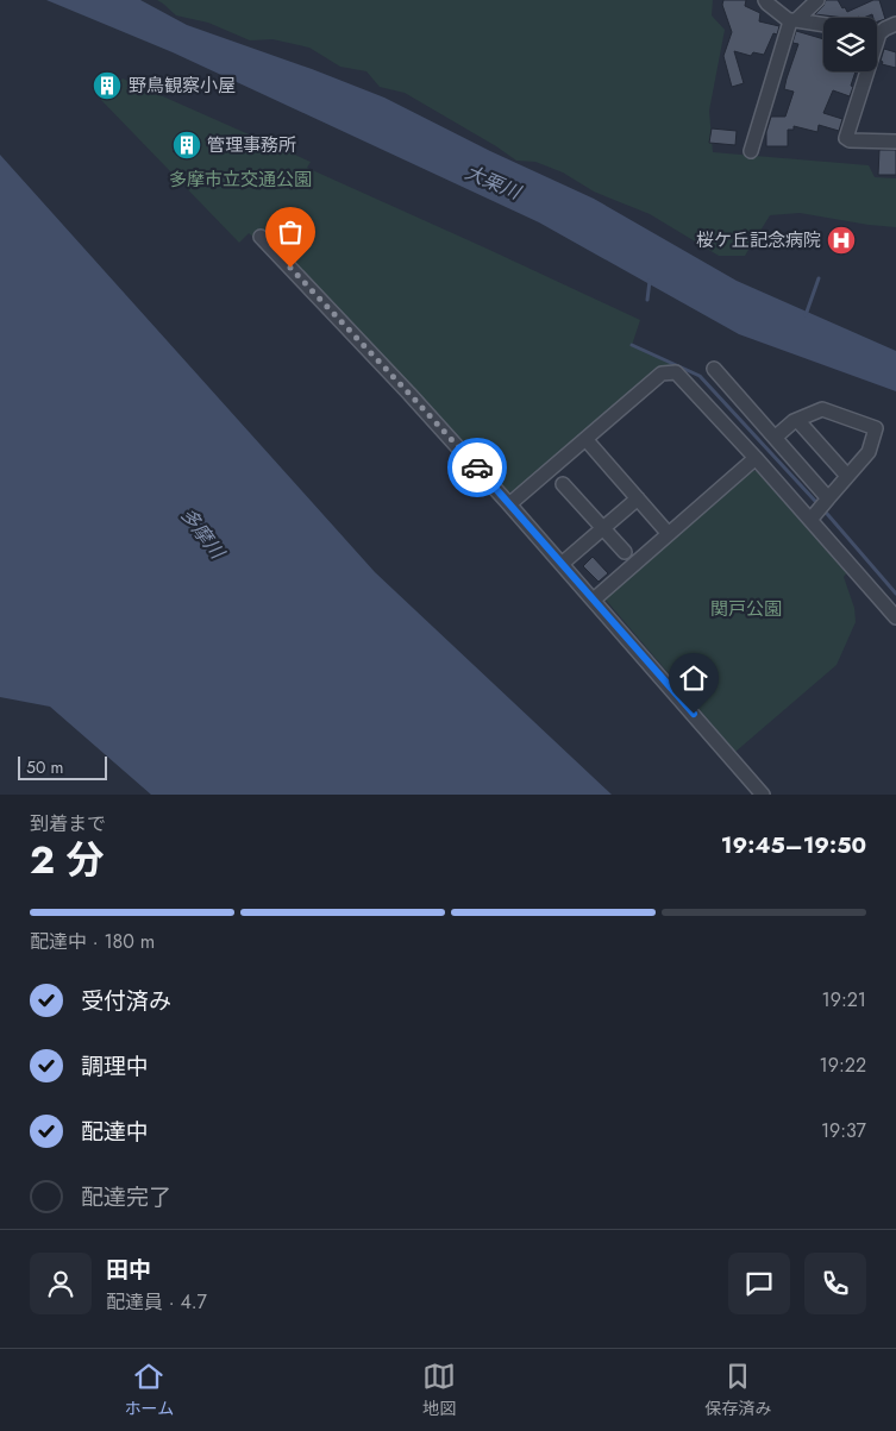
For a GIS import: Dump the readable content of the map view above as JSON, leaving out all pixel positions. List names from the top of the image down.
{
  "water": ["大栗川", "多摩川"],
  "parks": ["多摩市立交通公園", "関戸公園"],
  "places": {
    "building": ["野鳥観察小屋", "管理事務所"],
    "hospital": ["桜ケ丘記念病院"]
  },
  "scale_bar": "50 m",
  "page": {
    "scale": "50 m",
    "heading": ["2 分", "到着まで", "19:45–19:50"],
    "panel": ["田中", "配達員 · 4.7"],
    "bar": "配達中 · 180 m",
    "list": [
      ["受付済み", "19:21"],
      ["調理中", "19:22"],
      ["配達中", "19:37"],
      "配達完了"
    ],
    "tabs": ["ホーム", "地図", "保存済み"]
  }
}
